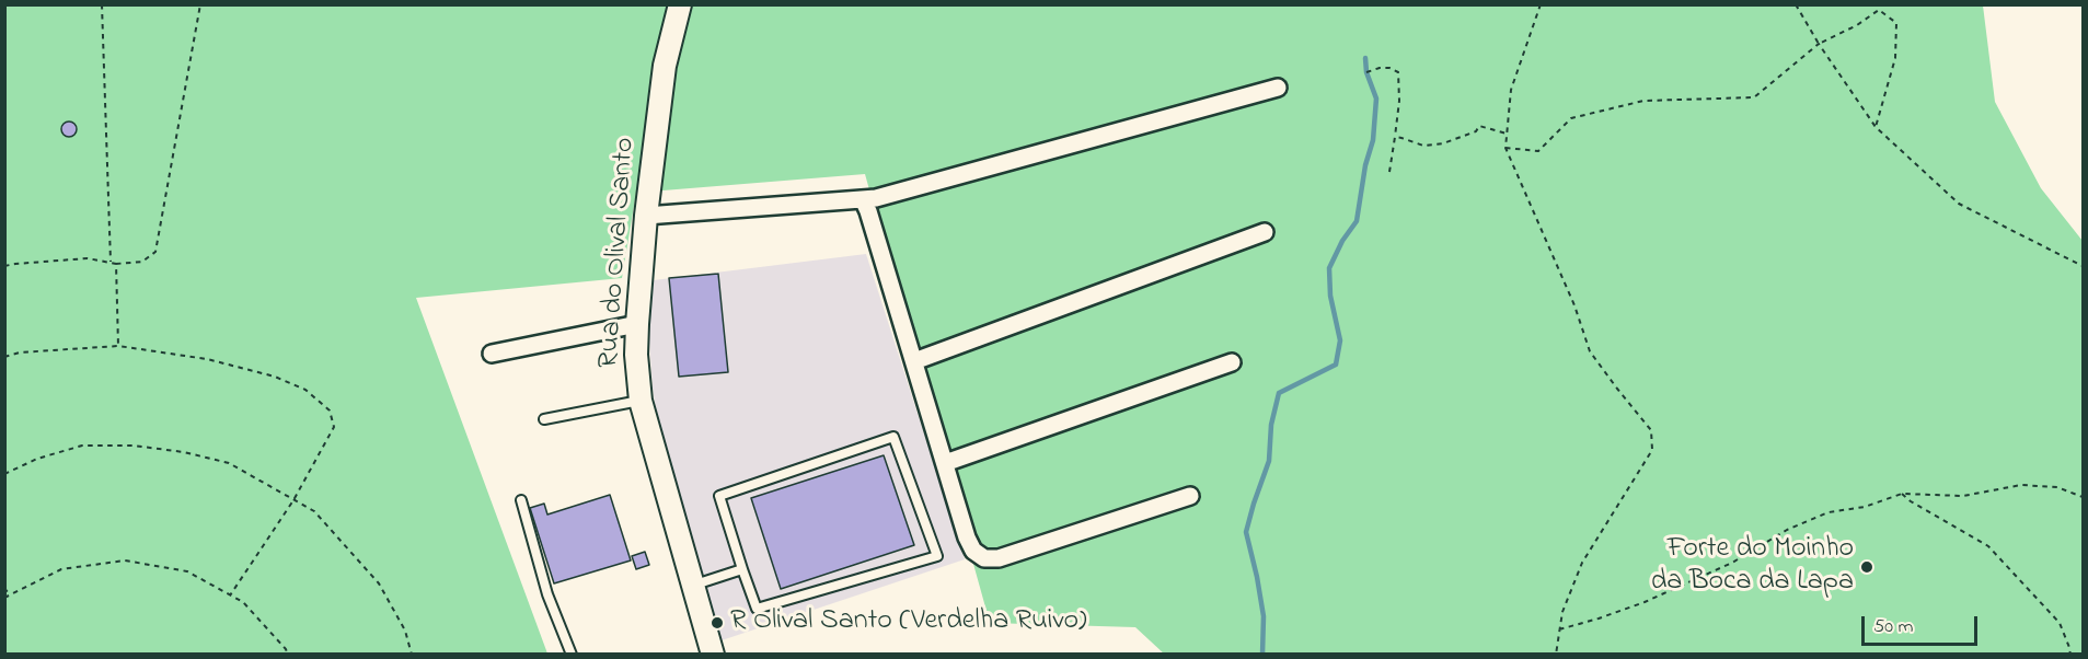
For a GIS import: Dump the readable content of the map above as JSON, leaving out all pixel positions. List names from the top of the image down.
{
  "streets": {
    "street": ["Rua do Olival Santo"]
  },
  "places": ["Forte do Moinho da Boca da Lapa", "R Olival Santo (Verdelha Ruivo)"],
  "scale_bar": "50 m"
}
